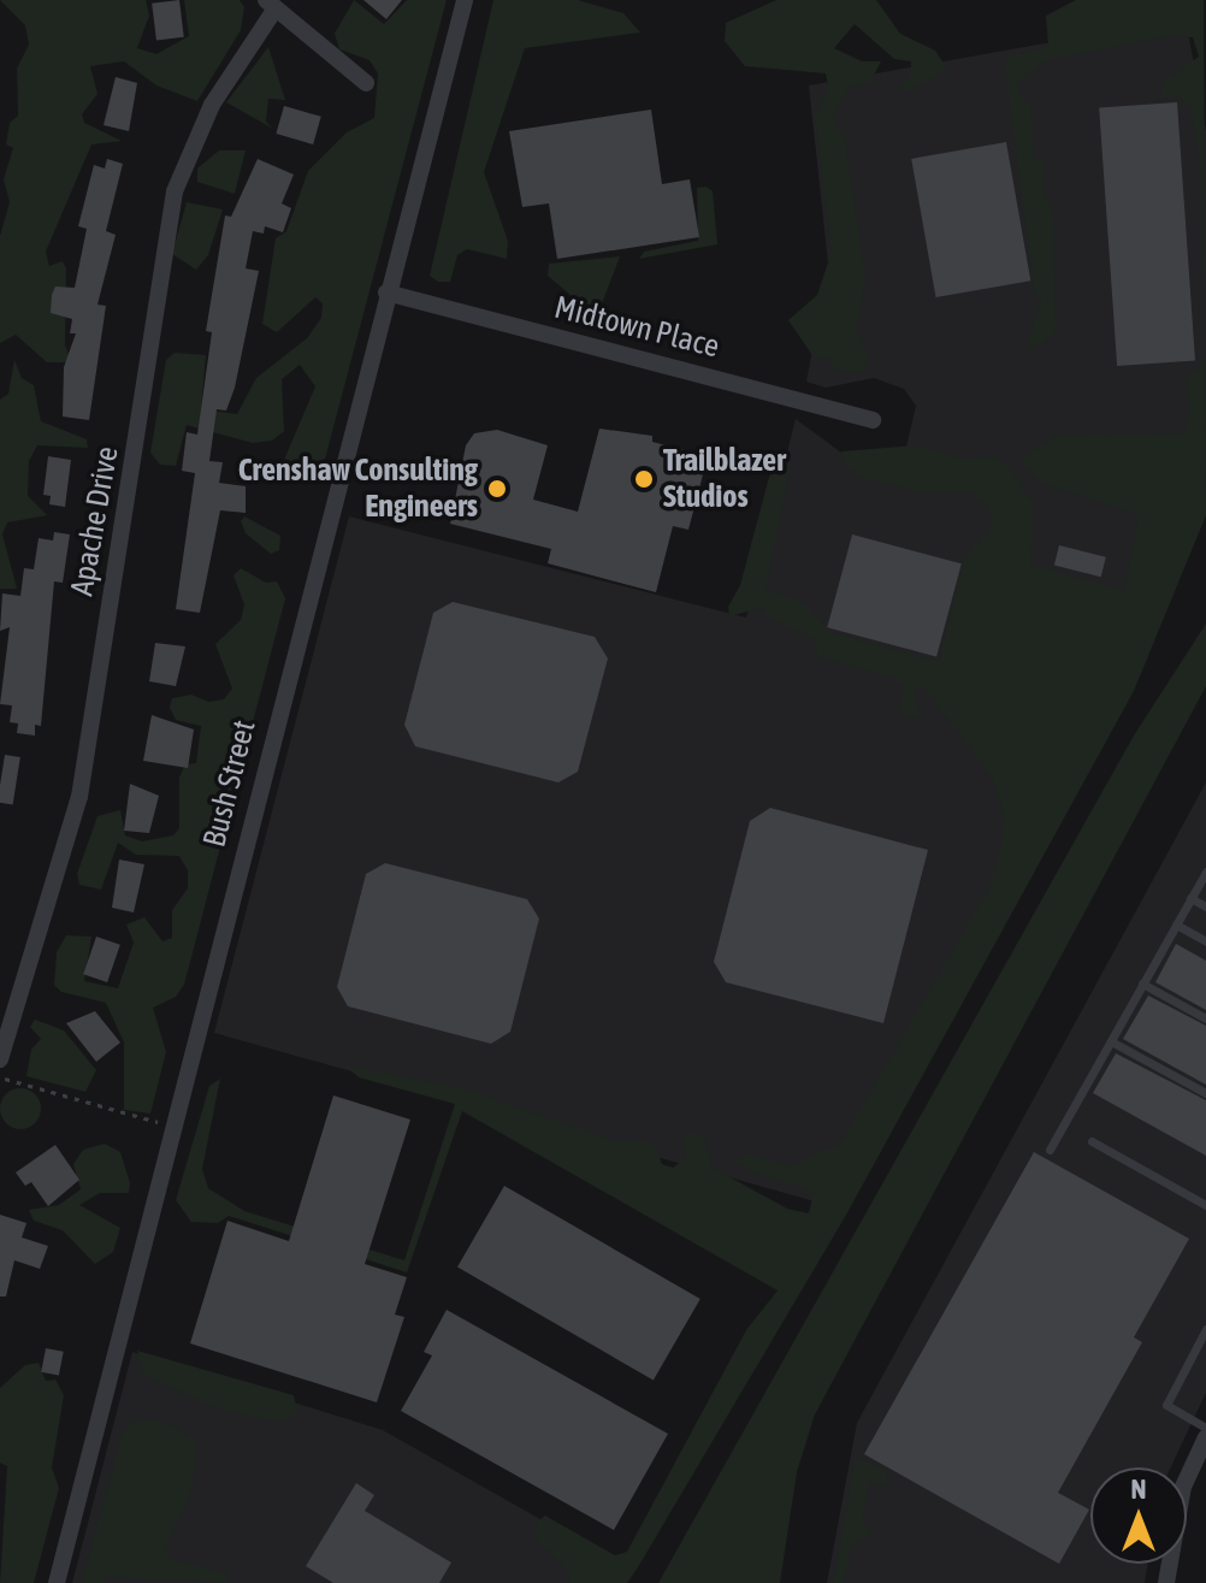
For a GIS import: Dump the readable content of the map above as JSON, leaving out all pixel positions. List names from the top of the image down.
{
  "streets": {
    "street": ["Midtown Place", "Apache Drive", "Bush Street"]
  },
  "crossings": [
    ["Midtown Place", "Bush Street"]
  ],
  "places": ["Trailblazer Studios", "Crenshaw Consulting Engineers"],
  "north": "top"
}
